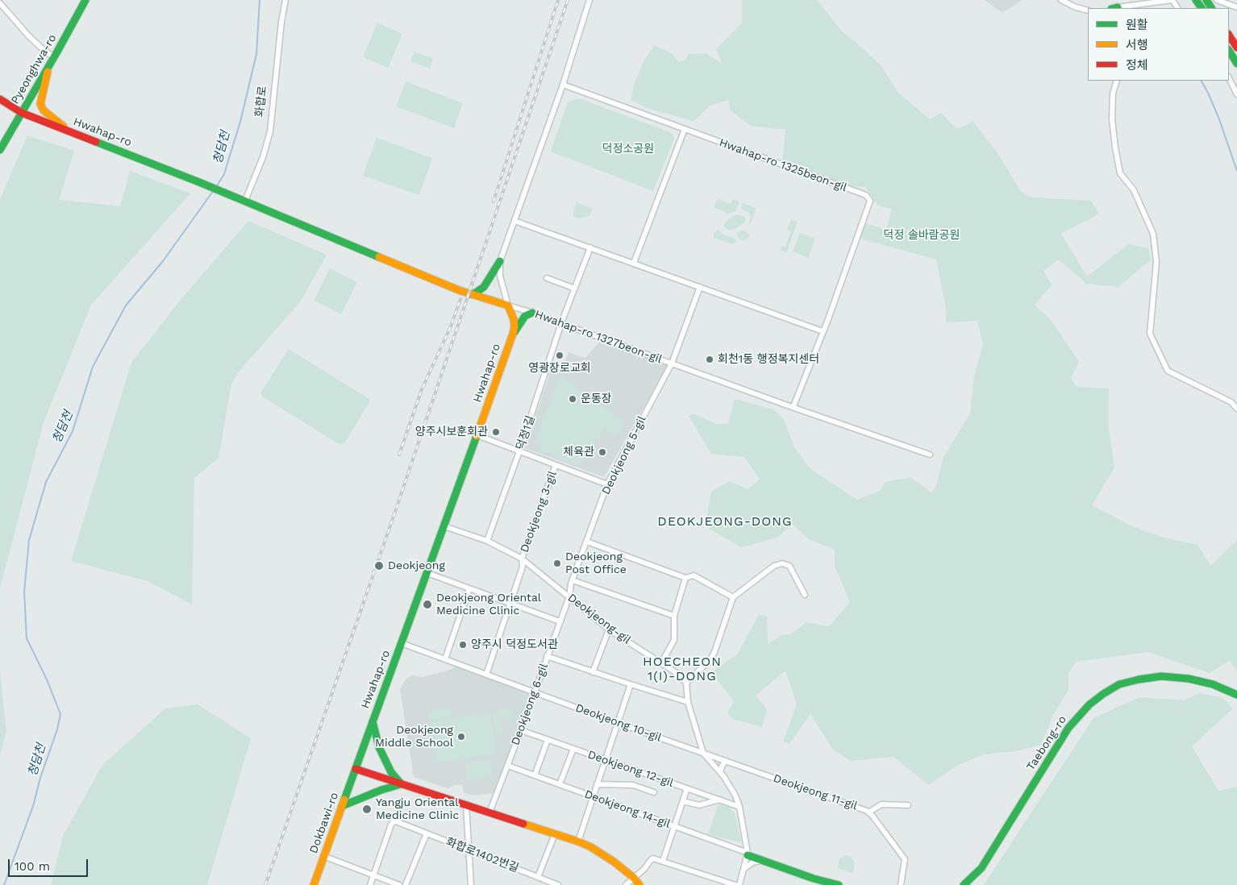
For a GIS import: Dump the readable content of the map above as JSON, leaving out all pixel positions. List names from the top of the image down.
{
  "streets": {
    "main road": [
      "Pyeonghwa-ro",
      "Hwahap-ro",
      "Taebong-ro",
      "Dokbawi-ro"
    ],
    "street": [
      "화합로",
      "Hwahap-ro 1325beon-gil",
      "Hwahap-ro 1327beon-gil",
      "덕정1길",
      "Deokjeong 5-gil",
      "Deokjeong 3-gil",
      "Deokjeong-gil",
      "Deokjeong 6-gil",
      "Deokjeong 10-gil",
      "Deokjeong 12-gil",
      "Deokjeong 11-gil",
      "Deokjeong 14-gil",
      "화합로1402번길"
    ]
  },
  "crossings": [
    ["Pyeonghwa-ro", "Hwahap-ro"],
    ["화합로", "Hwahap-ro"],
    ["Hwahap-ro", "Deokjeong-gil"],
    ["Hwahap-ro", "Deokjeong 10-gil"],
    ["Hwahap-ro", "Dokbawi-ro"],
    ["Hwahap-ro 1327beon-gil", "덕정1길"],
    ["Hwahap-ro 1327beon-gil", "Deokjeong 5-gil"],
    ["덕정1길", "Deokjeong-gil"],
    ["Deokjeong 5-gil", "Deokjeong-gil"],
    ["Deokjeong 5-gil", "Deokjeong 6-gil"],
    ["Deokjeong 3-gil", "Deokjeong-gil"],
    ["Deokjeong 3-gil", "Deokjeong 10-gil"],
    ["Deokjeong-gil", "Deokjeong 6-gil"],
    ["Deokjeong 6-gil", "Deokjeong 10-gil"],
    ["Deokjeong 6-gil", "Deokjeong 12-gil"],
    ["Deokjeong 6-gil", "Deokjeong 14-gil"],
    ["Deokjeong 10-gil", "Deokjeong 11-gil"]
  ],
  "districts": ["DEOKJEONG-DONG", "HOECHEON 1(I)-DONG"],
  "water": ["청담천"],
  "parks": ["덕정소공원", "덕정 솔바람공원"],
  "places": [
    "영광장로교회",
    "회천1동 행정복지센터",
    "운동장",
    "양주시보훈회관",
    "체육관",
    "Deokjeong Post Office",
    "Deokjeong",
    "Deokjeong Oriental Medicine Clinic",
    "양주시 덕정도서관",
    "Deokjeong Middle School",
    "Yangju Oriental Medicine Clinic"
  ],
  "legend": ["원활", "서행", "정체"],
  "scale_bar": "100 m"
}
